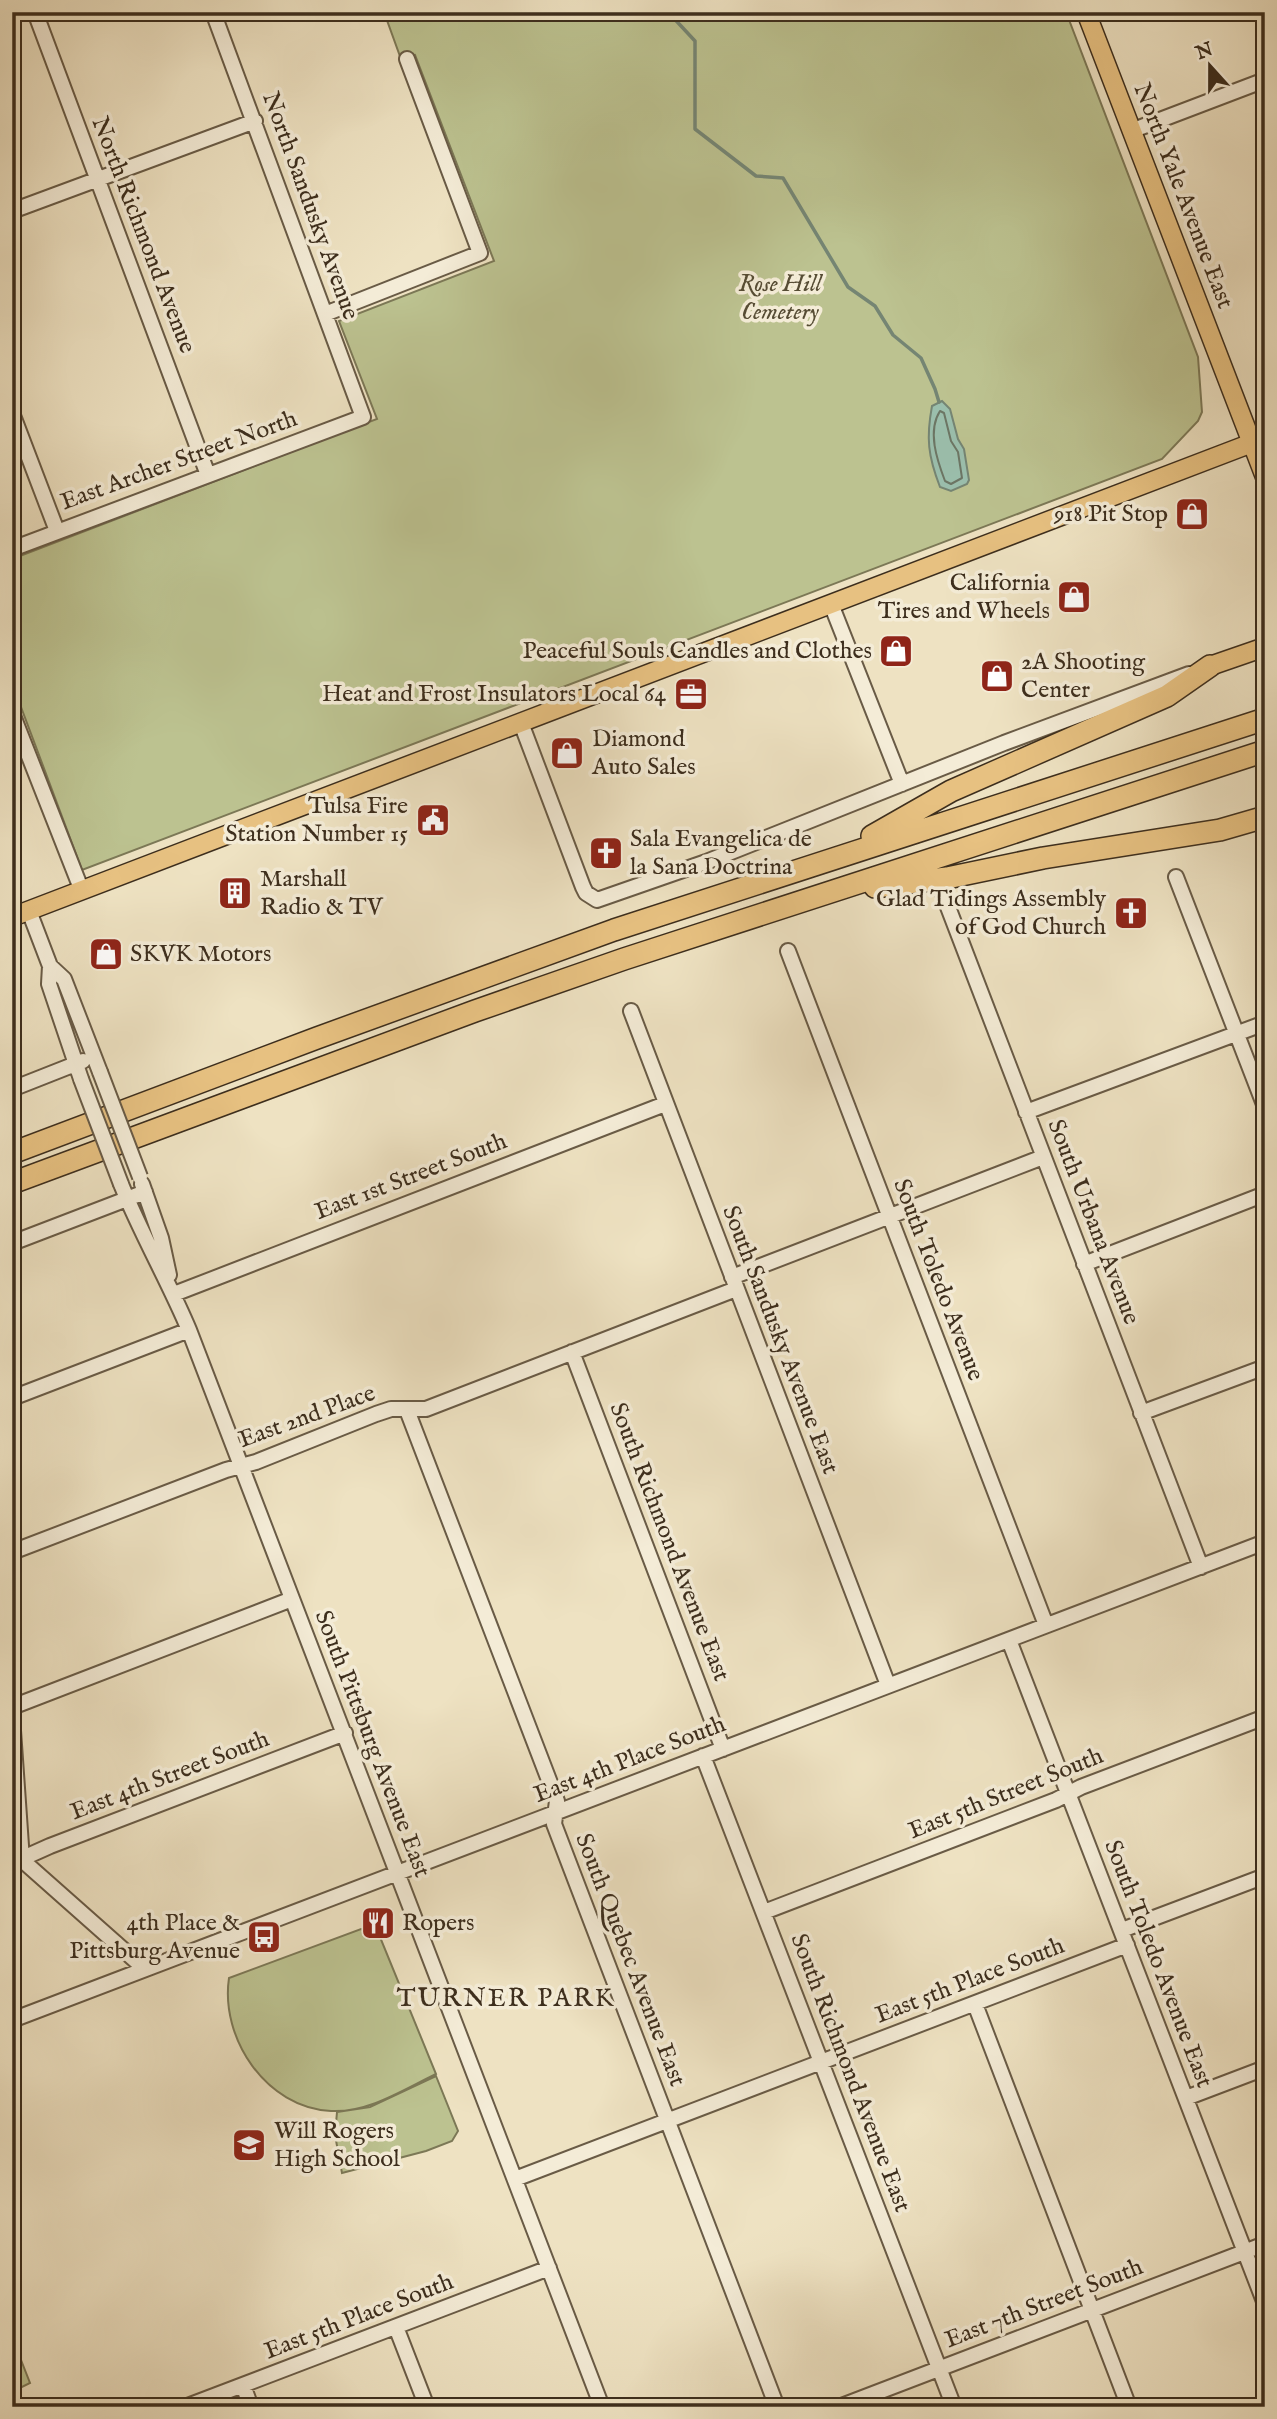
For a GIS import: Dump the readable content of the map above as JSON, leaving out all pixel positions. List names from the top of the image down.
{
  "streets": {
    "main road": ["North Yale Avenue East"],
    "street": [
      "North Sandusky Avenue",
      "North Richmond Avenue",
      "East Archer Street North",
      "East 1st Street South",
      "South Urbana Avenue",
      "South Toledo Avenue",
      "South Sandusky Avenue East",
      "East 2nd Place",
      "South Richmond Avenue East",
      "South Pittsburg Avenue East",
      "East 4th Place South",
      "East 4th Street South",
      "East 5th Street South",
      "South Quebec Avenue East",
      "South Toledo Avenue East",
      "East 5th Place South",
      "East 7th Street South"
    ]
  },
  "crossings": [
    ["North Sandusky Avenue", "East Archer Street North"],
    ["North Richmond Avenue", "East Archer Street North"],
    ["East 1st Street South", "South Sandusky Avenue East"],
    ["East 1st Street South", "South Pittsburg Avenue East"],
    ["South Urbana Avenue", "East 2nd Place"],
    ["South Urbana Avenue", "East 4th Place South"],
    ["South Toledo Avenue", "East 2nd Place"],
    ["South Toledo Avenue", "East 4th Place South"],
    ["South Sandusky Avenue East", "East 2nd Place"],
    ["South Sandusky Avenue East", "East 4th Place South"],
    ["East 2nd Place", "South Richmond Avenue East"],
    ["East 2nd Place", "South Pittsburg Avenue East"],
    ["East 2nd Place", "South Quebec Avenue East"],
    ["South Richmond Avenue East", "East 4th Place South"],
    ["South Richmond Avenue East", "East 5th Street South"],
    ["South Richmond Avenue East", "East 5th Place South"],
    ["South Richmond Avenue East", "East 7th Street South"],
    ["South Pittsburg Avenue East", "East 4th Place South"],
    ["South Pittsburg Avenue East", "East 4th Street South"],
    ["South Pittsburg Avenue East", "East 5th Place South"],
    ["East 4th Place South", "South Quebec Avenue East"],
    ["East 4th Place South", "South Toledo Avenue East"],
    ["East 5th Street South", "South Toledo Avenue East"],
    ["South Quebec Avenue East", "East 5th Place South"],
    ["South Toledo Avenue East", "East 5th Place South"],
    ["South Toledo Avenue East", "East 7th Street South"]
  ],
  "districts": ["TURNER PARK"],
  "parks": ["Rose Hill Cemetery"],
  "places": {
    "shop": [
      "918 Pit Stop",
      "California Tires and Wheels",
      "Peaceful Souls Candles and Clothes",
      "2A Shooting Center",
      "Diamond Auto Sales",
      "SKVK Motors"
    ],
    "office": ["Heat and Frost Insulators Local 64"],
    "public building": ["Tulsa Fire Station Number 15"],
    "church": ["Sala Evangelica de la Sana Doctrina", "Glad Tidings Assembly of God Church"],
    "building": ["Marshall Radio & TV"],
    "restaurant": ["Ropers"],
    "bus stop": ["4th Place & Pittsburg Avenue"],
    "school or university": ["Will Rogers High School"]
  },
  "north": "top"
}
